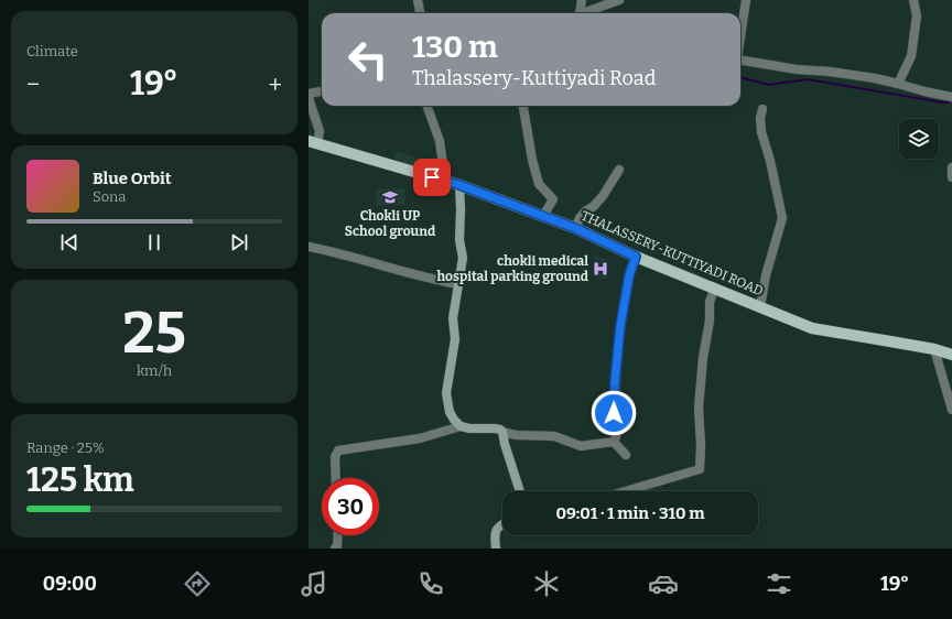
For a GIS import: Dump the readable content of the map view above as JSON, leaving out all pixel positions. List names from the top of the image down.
{
  "streets": {
    "main road": ["THALASSERY-KUTTIYADI ROAD"]
  },
  "places": {
    "school or university": ["Chokli UP School ground"],
    "hospital": ["chokli medical hospital parking ground"]
  },
  "page": {
    "tile": [
      "Climate",
      ["25", "km/h"],
      ["Range · 25%", "125 km"]
    ],
    "turn": ["130 m", "Thalassery-Kuttiyadi Road"],
    "heat": ["−", "19°", "+"],
    "song": ["Blue Orbit", "Sona"],
    "limit": "30",
    "trip": "09:01 · 1 min · 310 m",
    "tabs": ["09:00", "19°"]
  }
}
